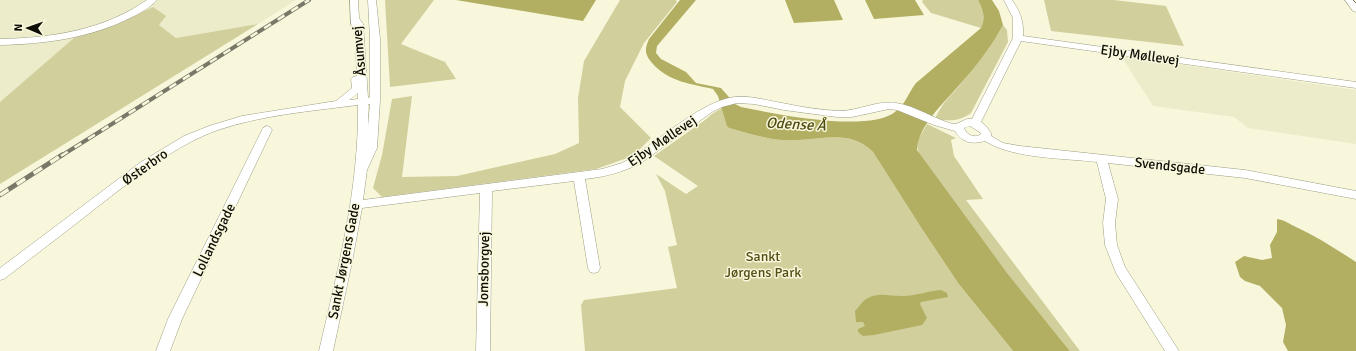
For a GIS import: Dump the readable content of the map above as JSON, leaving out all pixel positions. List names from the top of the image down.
{
  "streets": {
    "street": [
      "Åsumvej",
      "Ejby Møllevej",
      "Svendsgade",
      "Østerbro",
      "Lollandsgade",
      "Sankt Jørgens Gade",
      "Jomsborgvej"
    ]
  },
  "crossings": [
    ["Åsumvej", "Østerbro"],
    ["Åsumvej", "Sankt Jørgens Gade"],
    ["Ejby Møllevej", "Svendsgade"],
    ["Ejby Møllevej", "Sankt Jørgens Gade"],
    ["Ejby Møllevej", "Jomsborgvej"],
    ["Østerbro", "Sankt Jørgens Gade"]
  ],
  "water": ["Odense Å"],
  "parks": ["Sankt Jørgens Park"],
  "north": "left"
}
